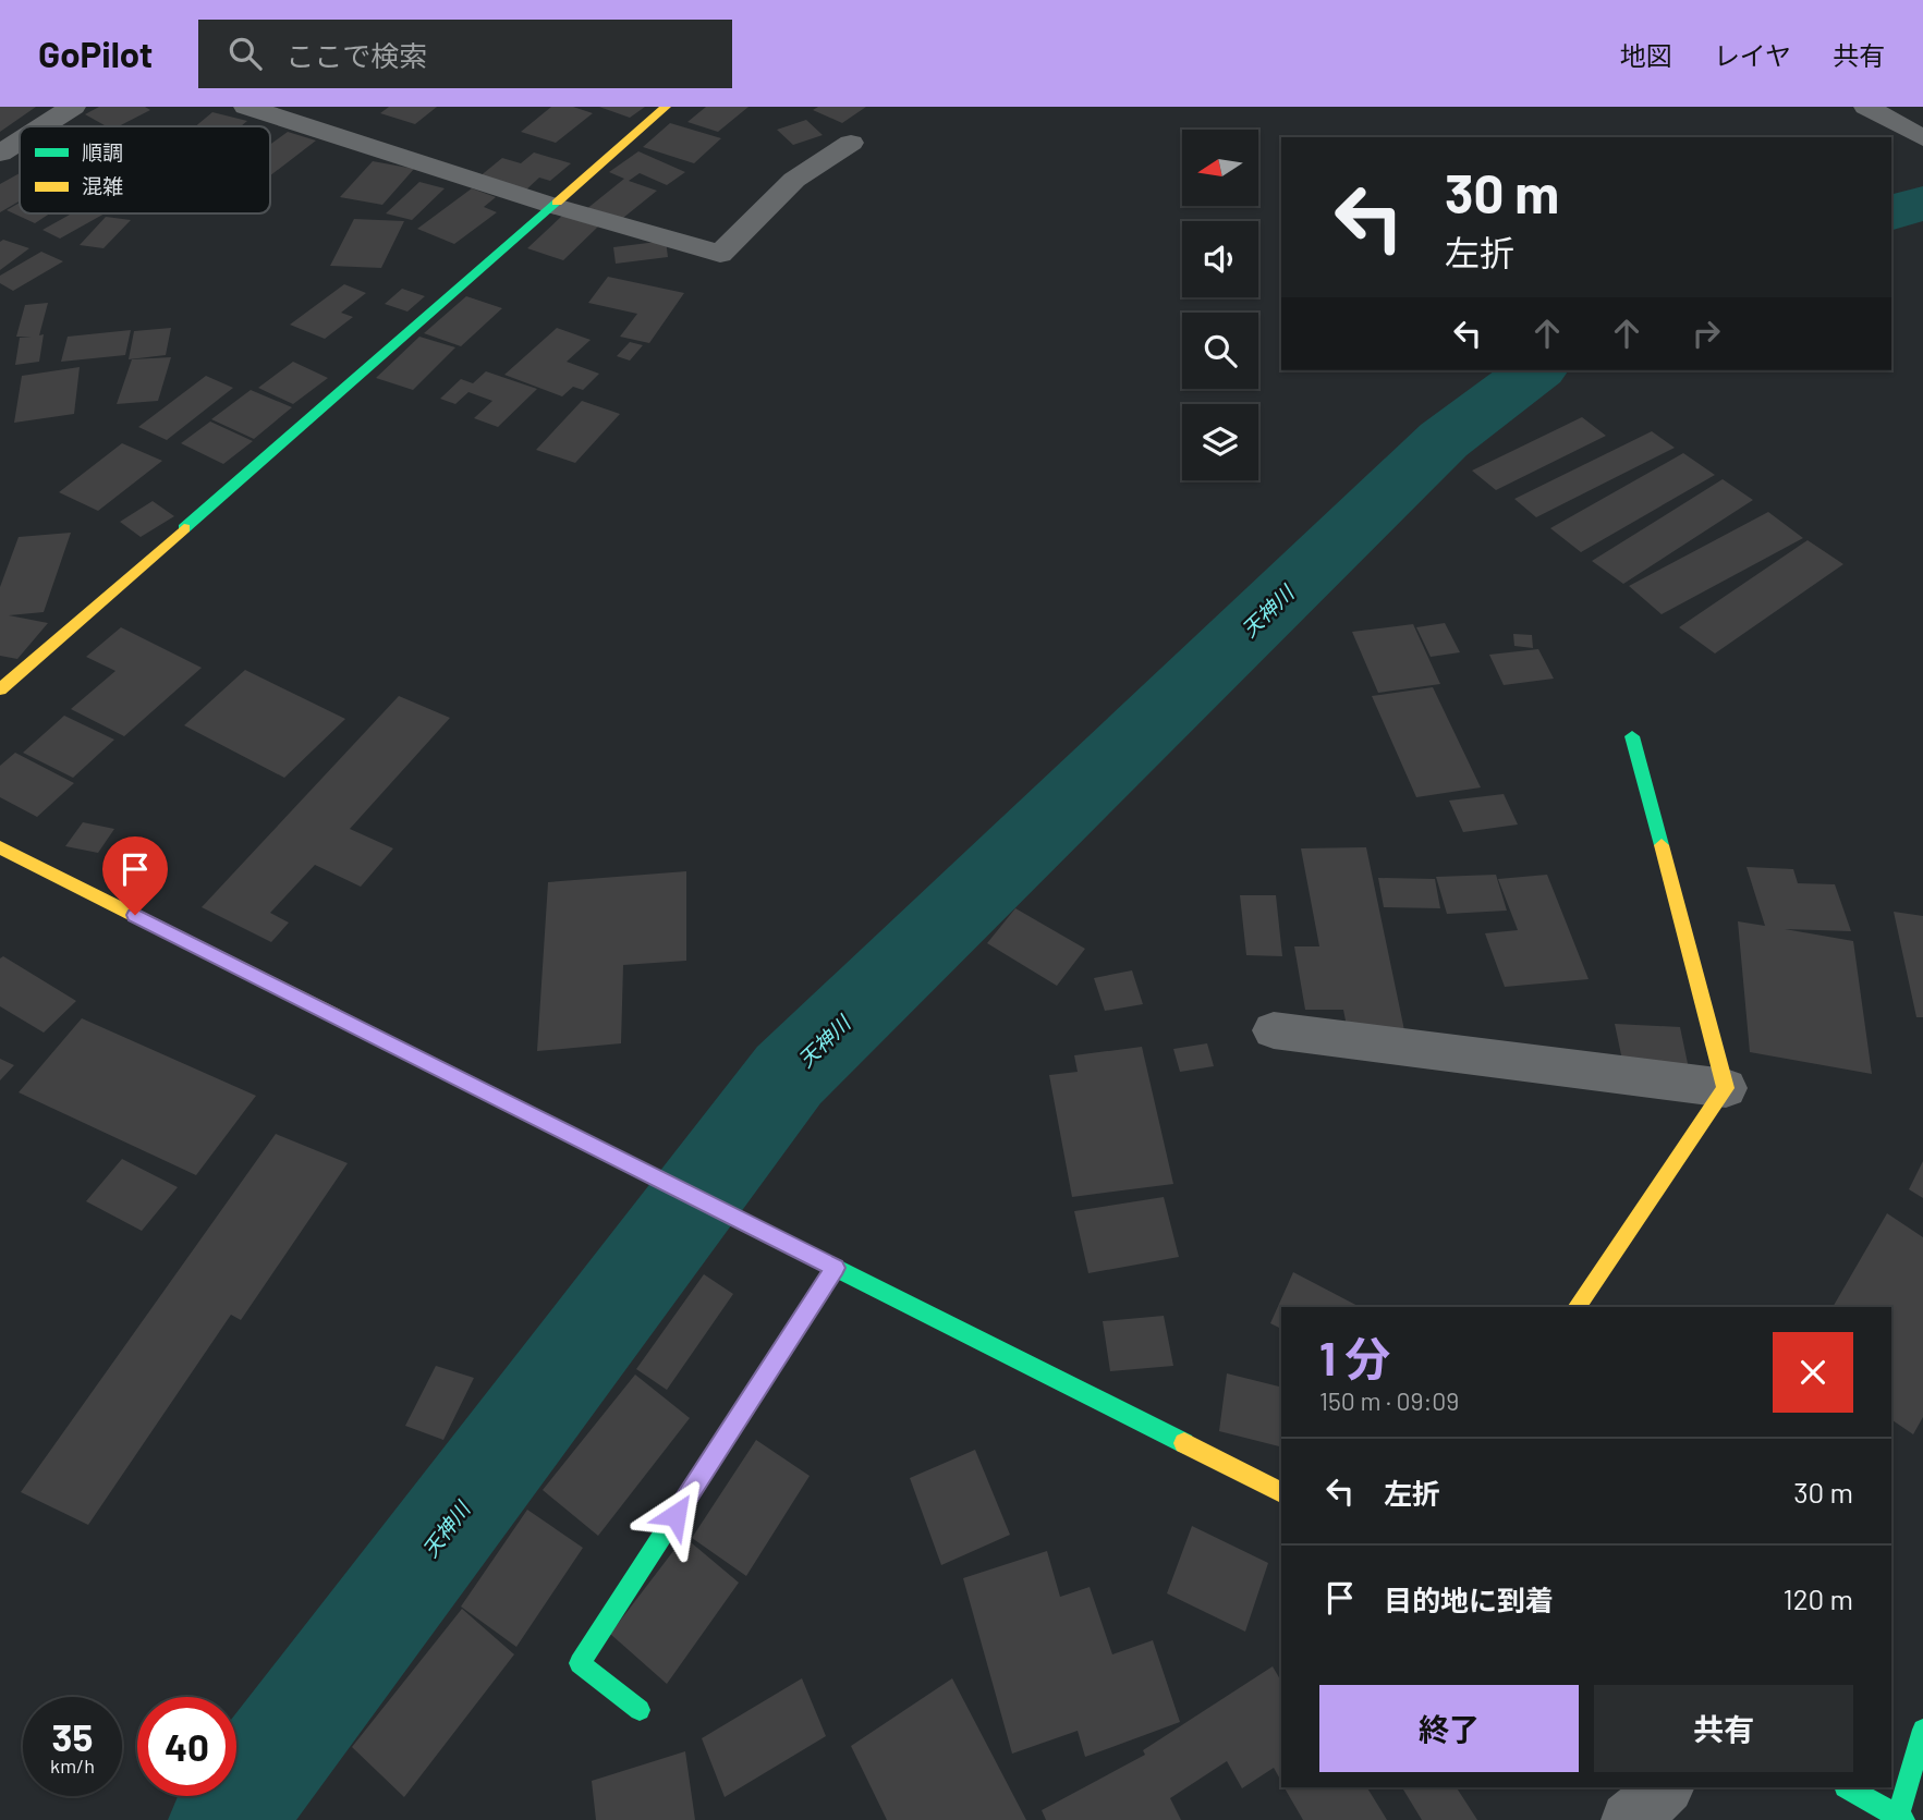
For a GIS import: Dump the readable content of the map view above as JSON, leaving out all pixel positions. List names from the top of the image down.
{
  "water": ["天神川"],
  "legend": ["順調", "混雑"],
  "north": "left",
  "page": {
    "header": "GoPilot",
    "search": "ここで検索",
    "nav": ["地図", "レイヤ", "共有"],
    "turn": ["30 m", "左折"],
    "heading": ["1 分", "150 m · 09:09"],
    "list": [
      {
        "name": "左折",
        "value": "30 m"
      },
      {
        "name": "目的地に到着",
        "value": "120 m"
      }
    ],
    "buttons": ["終了", "共有"],
    "speed": "35 km/h",
    "limit": "40"
  }
}
